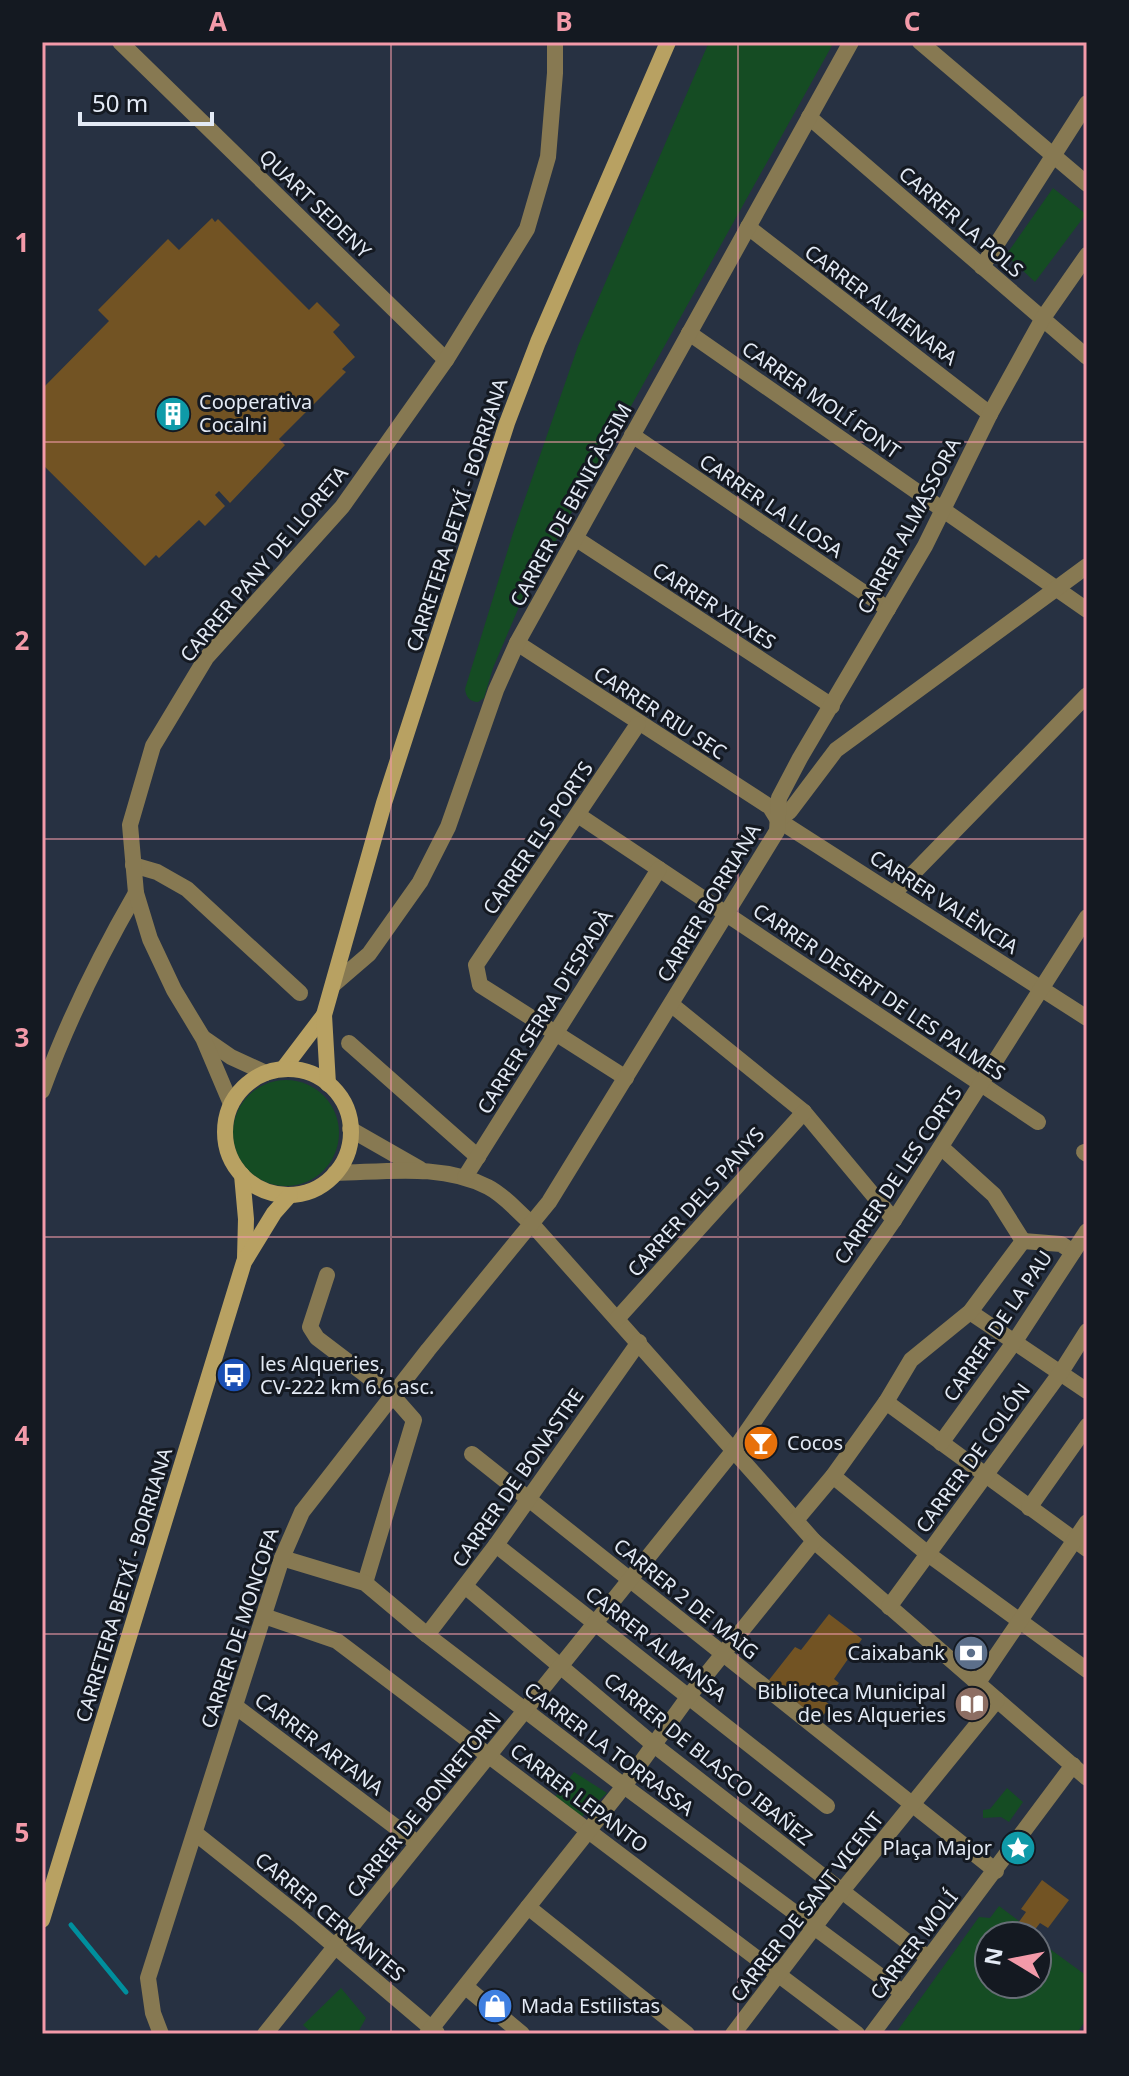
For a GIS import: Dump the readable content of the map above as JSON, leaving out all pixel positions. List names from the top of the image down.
{
  "streets": {
    "main road": ["CARRETERA BETXÍ - BORRIANA"],
    "street": [
      "QUART SEDENY",
      "CARRER LA POLS",
      "CARRER ALMENARA",
      "CARRER MOLÍ FONT",
      "CARRER DE BENICÀSSIM",
      "CARRER LA LLOSA",
      "CARRER ALMASSORA",
      "CARRER PANY DE LLORETA",
      "CARRER XILXES",
      "CARRER RIU SEC",
      "CARRER ELS PORTS",
      "CARRER VALÈNCIA",
      "CARRER BORRIANA",
      "CARRER DESERT DE LES PALMES",
      "CARRER SERRA D'ESPADÀ",
      "CARRER DE LES CORTS",
      "CARRER DELS PANYS",
      "CARRER DE LA PAU",
      "CARRER DE COLÓN",
      "CARRER DE BONASTRE",
      "CARRER 2 DE MAIG",
      "CARRER DE MONCOFA",
      "CARRER ALMANSA",
      "CARRER ARTANA",
      "CARRER LA TORRASSA",
      "CARRER DE BLASCO IBAÑEZ",
      "CARRER LEPANTO",
      "CARRER DE BONRETORN",
      "CARRER DE SANT VICENT",
      "CARRER CERVANTES",
      "CARRER MOLÍ"
    ]
  },
  "crossings": [
    ["QUART SEDENY", "CARRER PANY DE LLORETA"],
    ["CARRER LA POLS", "CARRER DE BENICÀSSIM"],
    ["CARRER LA POLS", "CARRER ALMASSORA"],
    ["CARRER ALMENARA", "CARRER DE BENICÀSSIM"],
    ["CARRER ALMENARA", "CARRER ALMASSORA"],
    ["CARRER MOLÍ FONT", "CARRER DE BENICÀSSIM"],
    ["CARRER MOLÍ FONT", "CARRER ALMASSORA"],
    ["CARRER MOLÍ FONT", "CARRER BORRIANA"],
    ["CARRER DE BENICÀSSIM", "CARRER LA LLOSA"],
    ["CARRER DE BENICÀSSIM", "CARRETERA BETXÍ - BORRIANA"],
    ["CARRER DE BENICÀSSIM", "CARRER XILXES"],
    ["CARRER DE BENICÀSSIM", "CARRER RIU SEC"],
    ["CARRER LA LLOSA", "CARRER ALMASSORA"],
    ["CARRETERA BETXÍ - BORRIANA", "CARRER PANY DE LLORETA"],
    ["CARRER ALMASSORA", "CARRER XILXES"],
    ["CARRER ALMASSORA", "CARRER RIU SEC"],
    ["CARRER ALMASSORA", "CARRER VALÈNCIA"],
    ["CARRER ALMASSORA", "CARRER BORRIANA"],
    ["CARRER RIU SEC", "CARRER ELS PORTS"],
    ["CARRER RIU SEC", "CARRER VALÈNCIA"],
    ["CARRER RIU SEC", "CARRER BORRIANA"],
    ["CARRER ELS PORTS", "CARRER DESERT DE LES PALMES"],
    ["CARRER ELS PORTS", "CARRER SERRA D'ESPADÀ"],
    ["CARRER VALÈNCIA", "CARRER BORRIANA"],
    ["CARRER VALÈNCIA", "CARRER DE LES CORTS"],
    ["CARRER BORRIANA", "CARRER DESERT DE LES PALMES"],
    ["CARRER BORRIANA", "CARRER DE MONCOFA"],
    ["CARRER DESERT DE LES PALMES", "CARRER SERRA D'ESPADÀ"],
    ["CARRER DESERT DE LES PALMES", "CARRER DE LES CORTS"],
    ["CARRER DE LES CORTS", "CARRER DE BONRETORN"],
    ["CARRER DE BONASTRE", "CARRER 2 DE MAIG"],
    ["CARRER DE BONASTRE", "CARRER ALMANSA"],
    ["CARRER DE BONASTRE", "CARRER LA TORRASSA"],
    ["CARRER DE BONASTRE", "CARRER DE BLASCO IBAÑEZ"],
    ["CARRER 2 DE MAIG", "CARRER DE BONRETORN"],
    ["CARRER 2 DE MAIG", "CARRER DE SANT VICENT"],
    ["CARRER DE MONCOFA", "CARRER ARTANA"],
    ["CARRER DE MONCOFA", "CARRER LA TORRASSA"],
    ["CARRER DE MONCOFA", "CARRER LEPANTO"],
    ["CARRER DE MONCOFA", "CARRER CERVANTES"],
    ["CARRER ALMANSA", "CARRER DE BONRETORN"],
    ["CARRER ARTANA", "CARRER DE BONRETORN"],
    ["CARRER LA TORRASSA", "CARRER DE BONRETORN"],
    ["CARRER LA TORRASSA", "CARRER DE SANT VICENT"],
    ["CARRER LA TORRASSA", "CARRER MOLÍ"],
    ["CARRER DE BLASCO IBAÑEZ", "CARRER DE BONRETORN"],
    ["CARRER DE BLASCO IBAÑEZ", "CARRER DE SANT VICENT"],
    ["CARRER DE BLASCO IBAÑEZ", "CARRER MOLÍ"],
    ["CARRER LEPANTO", "CARRER DE BONRETORN"],
    ["CARRER LEPANTO", "CARRER DE SANT VICENT"],
    ["CARRER DE BONRETORN", "CARRER CERVANTES"]
  ],
  "places": {
    "building": ["Cooperativa Cocalni"],
    "bus stop": ["les Alqueries, CV-222 km 6.6 asc."],
    "bar": ["Cocos"],
    "bank": ["Caixabank"],
    "library": ["Biblioteca Municipal de les Alqueries"],
    "place": ["Plaça Major"],
    "shop": ["Mada Estilistas"]
  },
  "scale_bar": "50 m",
  "north": "left",
  "grid": {
    "columns": ["A", "B", "C"],
    "rows": [
      "1",
      "2",
      "3",
      "4",
      "5"
    ]
  }
}
